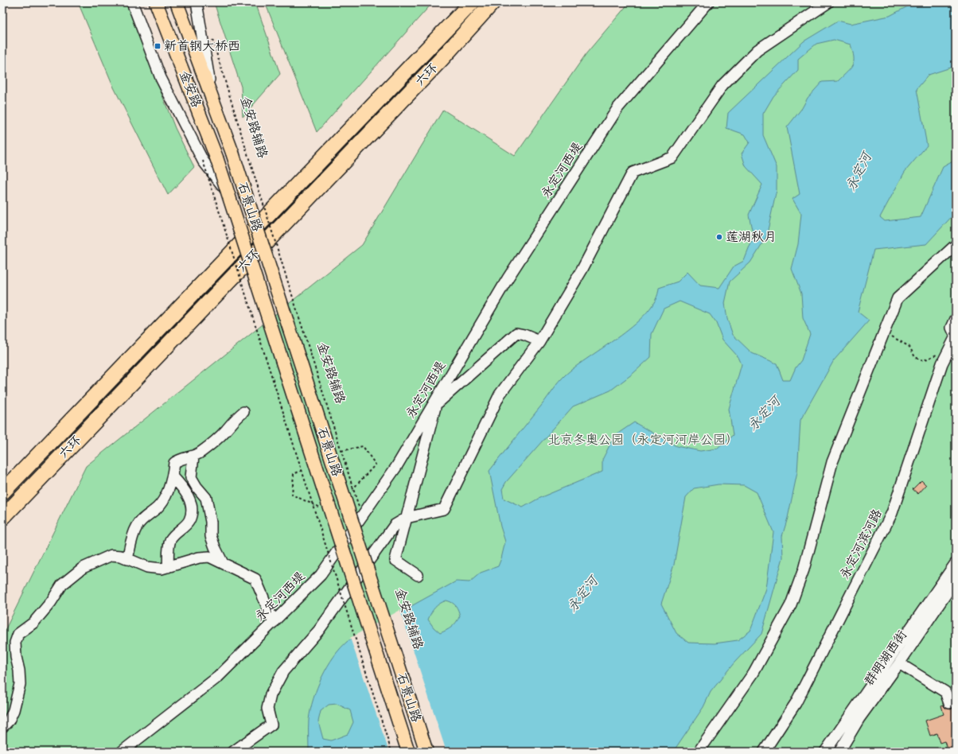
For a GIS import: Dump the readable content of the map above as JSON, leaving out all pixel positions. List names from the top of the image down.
{
  "streets": {
    "highway": ["六环"],
    "main road": ["金安路", "石景山路"],
    "street": ["永定河西堤", "永定河滨河路", "群明湖西街"],
    "path": ["金安路辅路"]
  },
  "crossings": [
    ["金安路", "石景山路"]
  ],
  "water": ["永定河"],
  "parks": ["北京冬奥公园（永定河河岸公园）"],
  "places": {
    "transit": ["新首钢大桥西"],
    "other": ["莲湖秋月"]
  }
}
